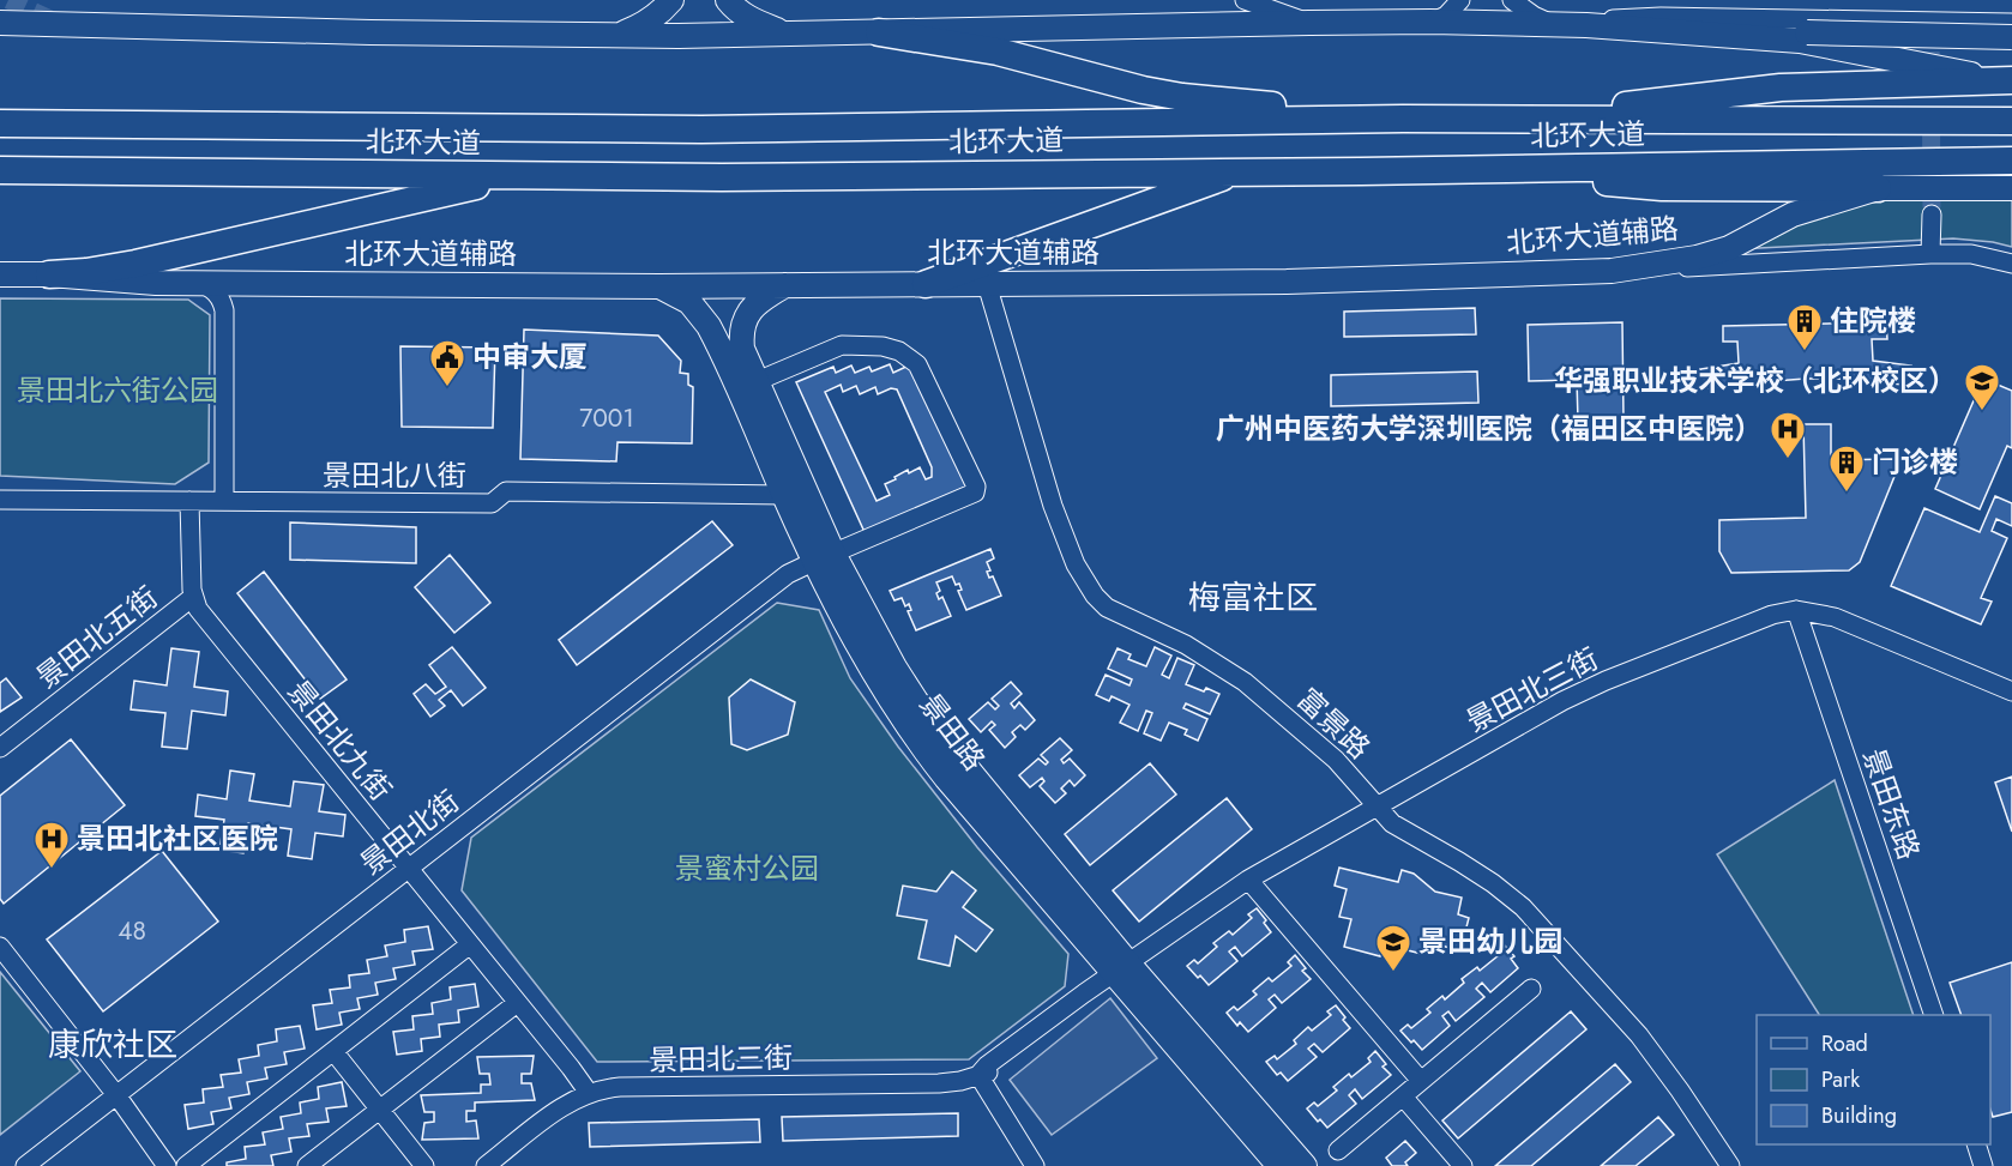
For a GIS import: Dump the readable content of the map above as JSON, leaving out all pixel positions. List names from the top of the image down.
{
  "streets": {
    "highway": ["北环大道"],
    "main road": ["北环大道辅路", "景田路"],
    "street": [
      "景田北八街",
      "景田北五街",
      "景田北三街",
      "富景路",
      "景田北九街",
      "景田东路",
      "景田北街"
    ]
  },
  "crossings": [
    ["北环大道辅路", "富景路"],
    ["北环大道辅路", "景田路"],
    ["景田北八街", "景田路"],
    ["景田北五街", "景田北九街"],
    ["景田北三街", "富景路"],
    ["景田北三街", "景田路"],
    ["景田北三街", "景田北九街"],
    ["景田北三街", "景田东路"],
    ["景田路", "景田北街"],
    ["景田北九街", "景田北街"]
  ],
  "districts": ["梅富社区", "康欣社区"],
  "parks": ["景田北六街公园", "景蜜村公园"],
  "places": {
    "building": ["住院楼", "门诊楼"],
    "public building": ["中审大厦"],
    "school or university": ["华强职业技术学校（北环校区）", "景田幼儿园"],
    "hospital": ["广州中医药大学深圳医院（福田区中医院）", "景田北社区医院"]
  },
  "house_numbers": ["7001", "48"],
  "legend": ["Road", "Park", "Building"]
}
